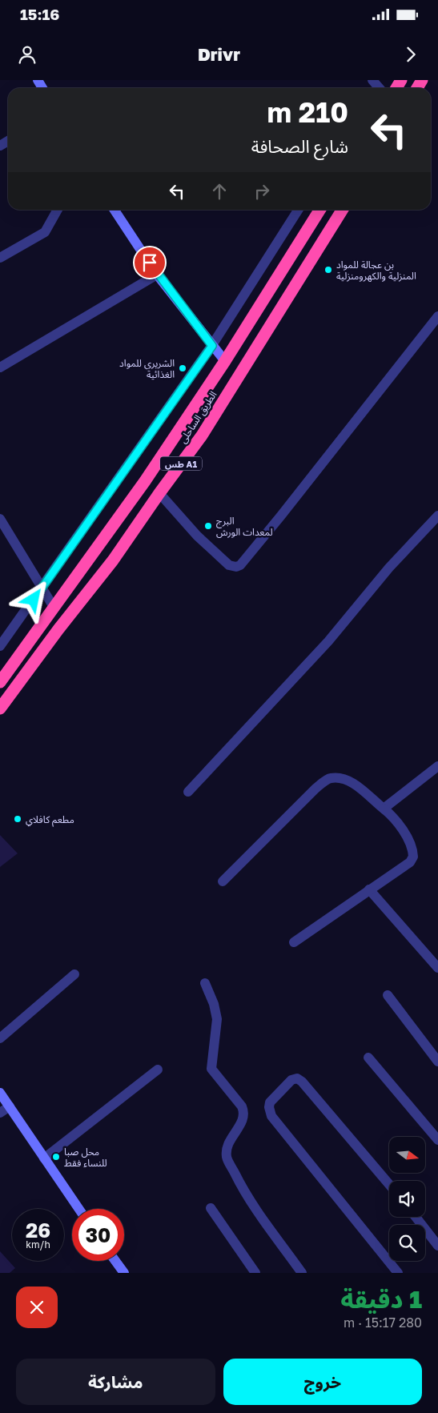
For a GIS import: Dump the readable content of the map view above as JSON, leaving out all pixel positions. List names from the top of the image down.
{
  "streets": {
    "highway": ["الطريق الساحلى", "طس A1"]
  },
  "places": [
    "بن عجالة للمواد المنزلية والكهرومنزلية",
    "الشريري للمواد الغذائية",
    "البرج لمعدات الورش",
    "مطعم كافلاي",
    "محل صبا للنساء فقط"
  ],
  "north": "right",
  "page": {
    "status": "15:16",
    "header": "Drivr",
    "turn": ["210 m", "شارع الصحافة"],
    "speed": "26 km/h",
    "limit": "30",
    "heading": ["1 دقيقة", "280 m · 15:17"],
    "buttons": ["خروج", "مشاركة"]
  }
}
